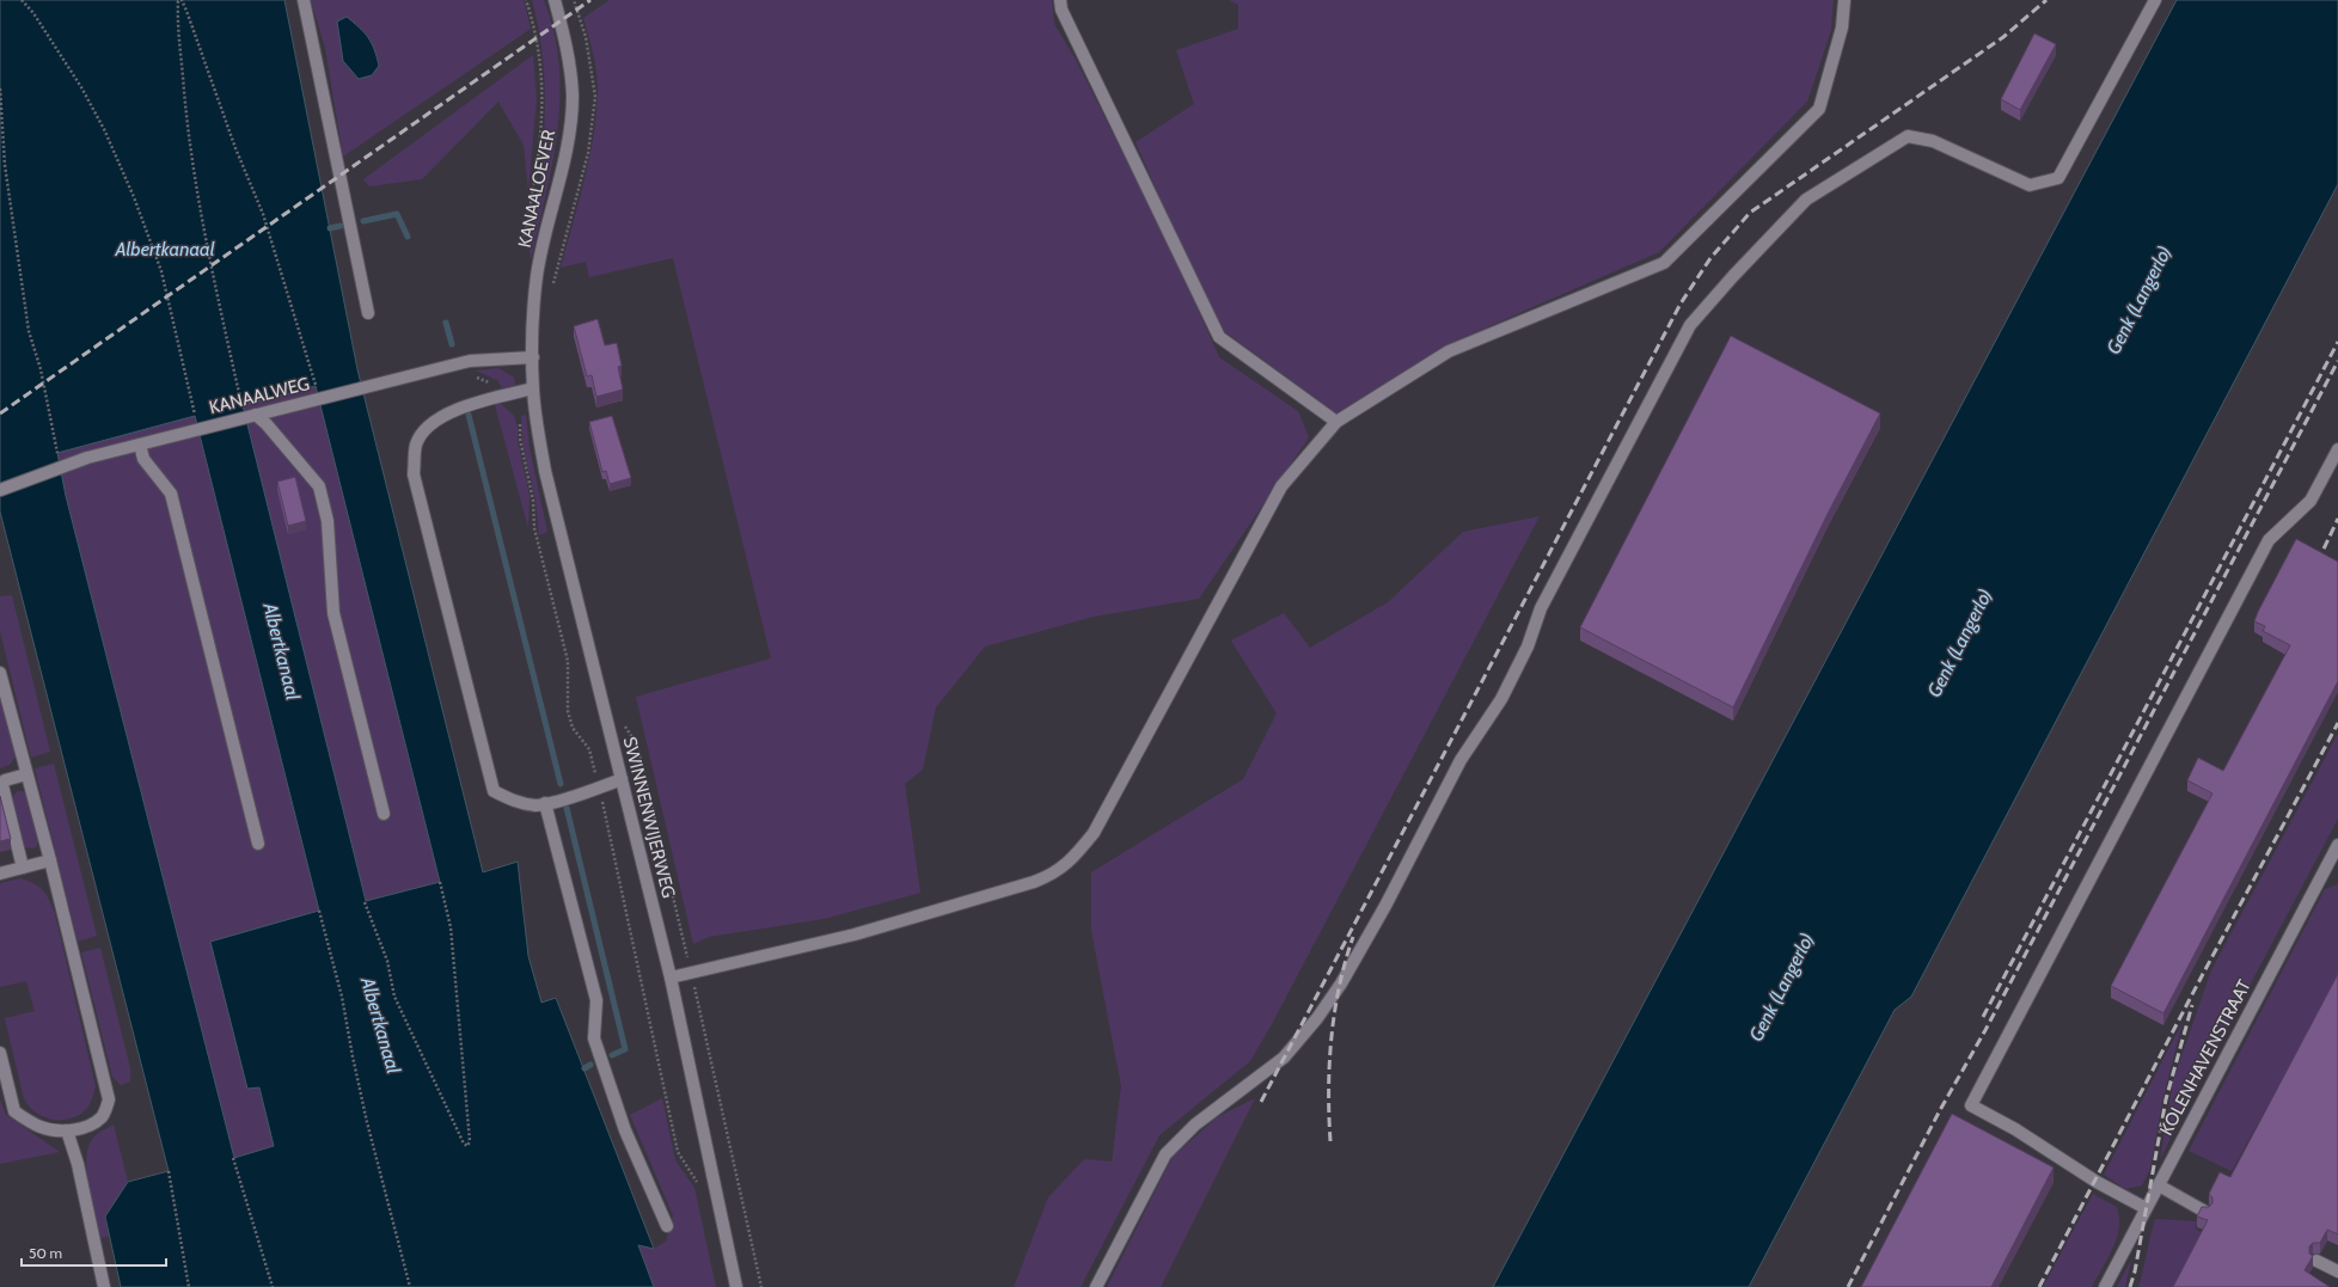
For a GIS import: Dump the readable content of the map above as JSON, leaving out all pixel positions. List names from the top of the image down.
{
  "streets": {
    "street": [
      "KANAALOEVER",
      "KANAALWEG",
      "SWINNENWIJERWEG",
      "KOLENHAVENSTRAAT"
    ]
  },
  "crossings": [
    ["KANAALOEVER", "KANAALWEG"],
    ["KANAALOEVER", "SWINNENWIJERWEG"],
    ["KANAALWEG", "SWINNENWIJERWEG"]
  ],
  "water": ["Albertkanaal", "Genk (Langerlo)"],
  "scale_bar": "50 m"
}
